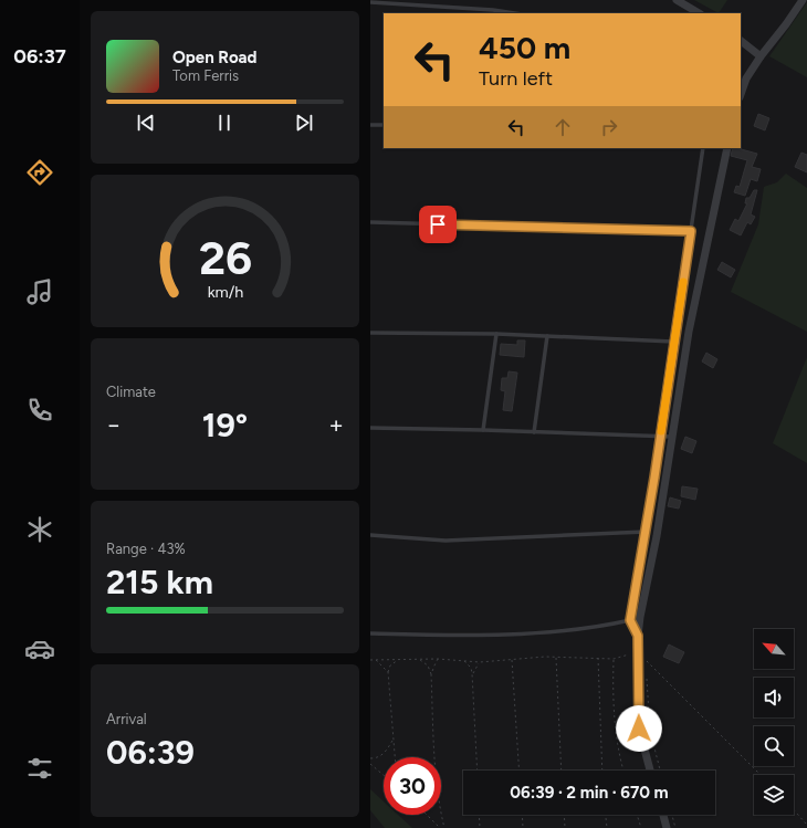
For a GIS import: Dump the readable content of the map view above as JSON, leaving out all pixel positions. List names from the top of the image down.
{
  "north": "top left",
  "page": {
    "tabs": "06:37",
    "turn": ["450 m", "Turn left"],
    "song": ["Open Road", "Tom Ferris"],
    "tile": [
      "Climate",
      ["Range · 43%", "215 km"],
      ["Arrival", "06:39"]
    ],
    "heat": ["−", "19°", "+"],
    "limit": "30",
    "trip": "06:39 · 2 min · 670 m",
    "gauge": ["26", "km/h"]
  }
}
